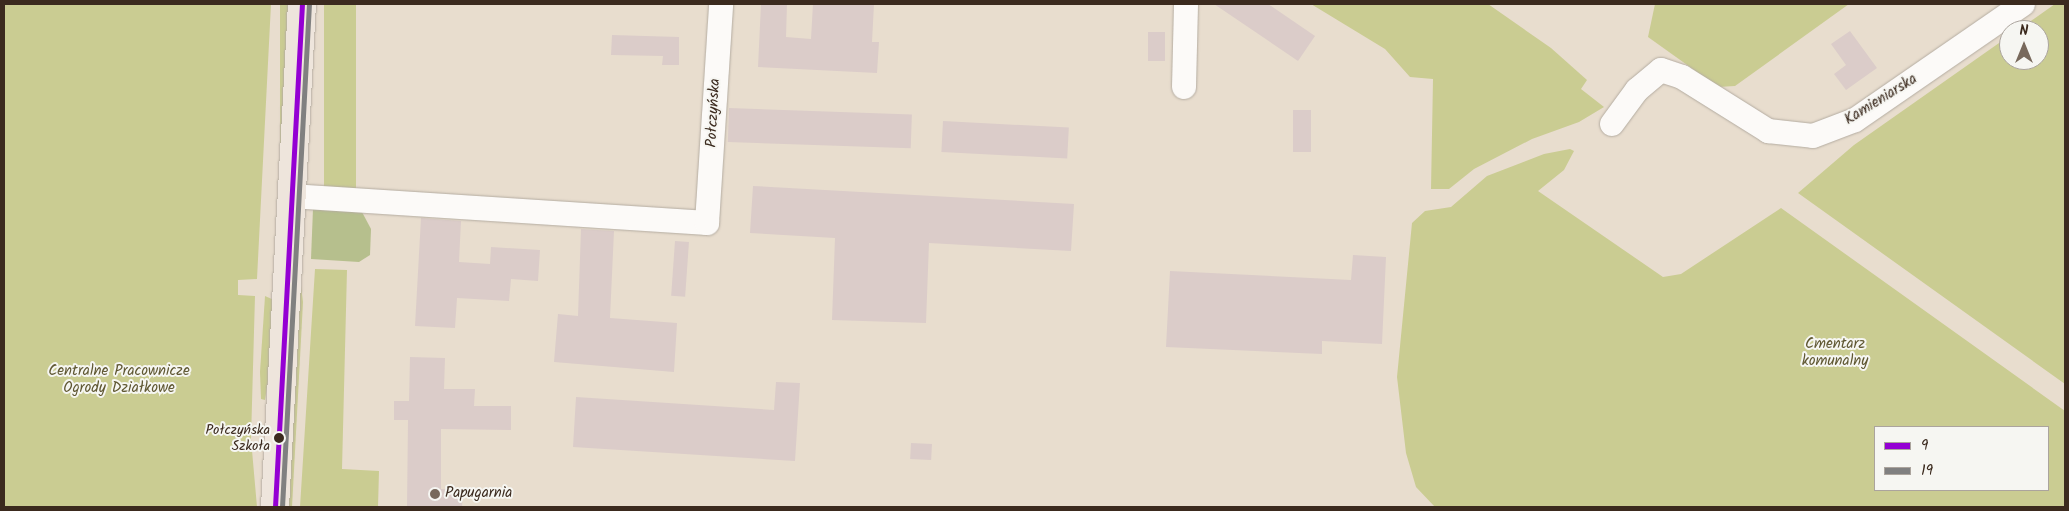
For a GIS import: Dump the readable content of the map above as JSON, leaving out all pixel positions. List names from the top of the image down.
{
  "streets": {
    "street": ["Kamieniarska", "Połczyńska"]
  },
  "parks": ["Cmentarz komunalny", "Centralne Pracownicze Ogrody Działkowe"],
  "places": ["Połczyńska Szkoła", "Papugarnia"],
  "lines": ["transit line 9", "transit line 19"],
  "legend": ["9", "19"],
  "north": "top"
}
